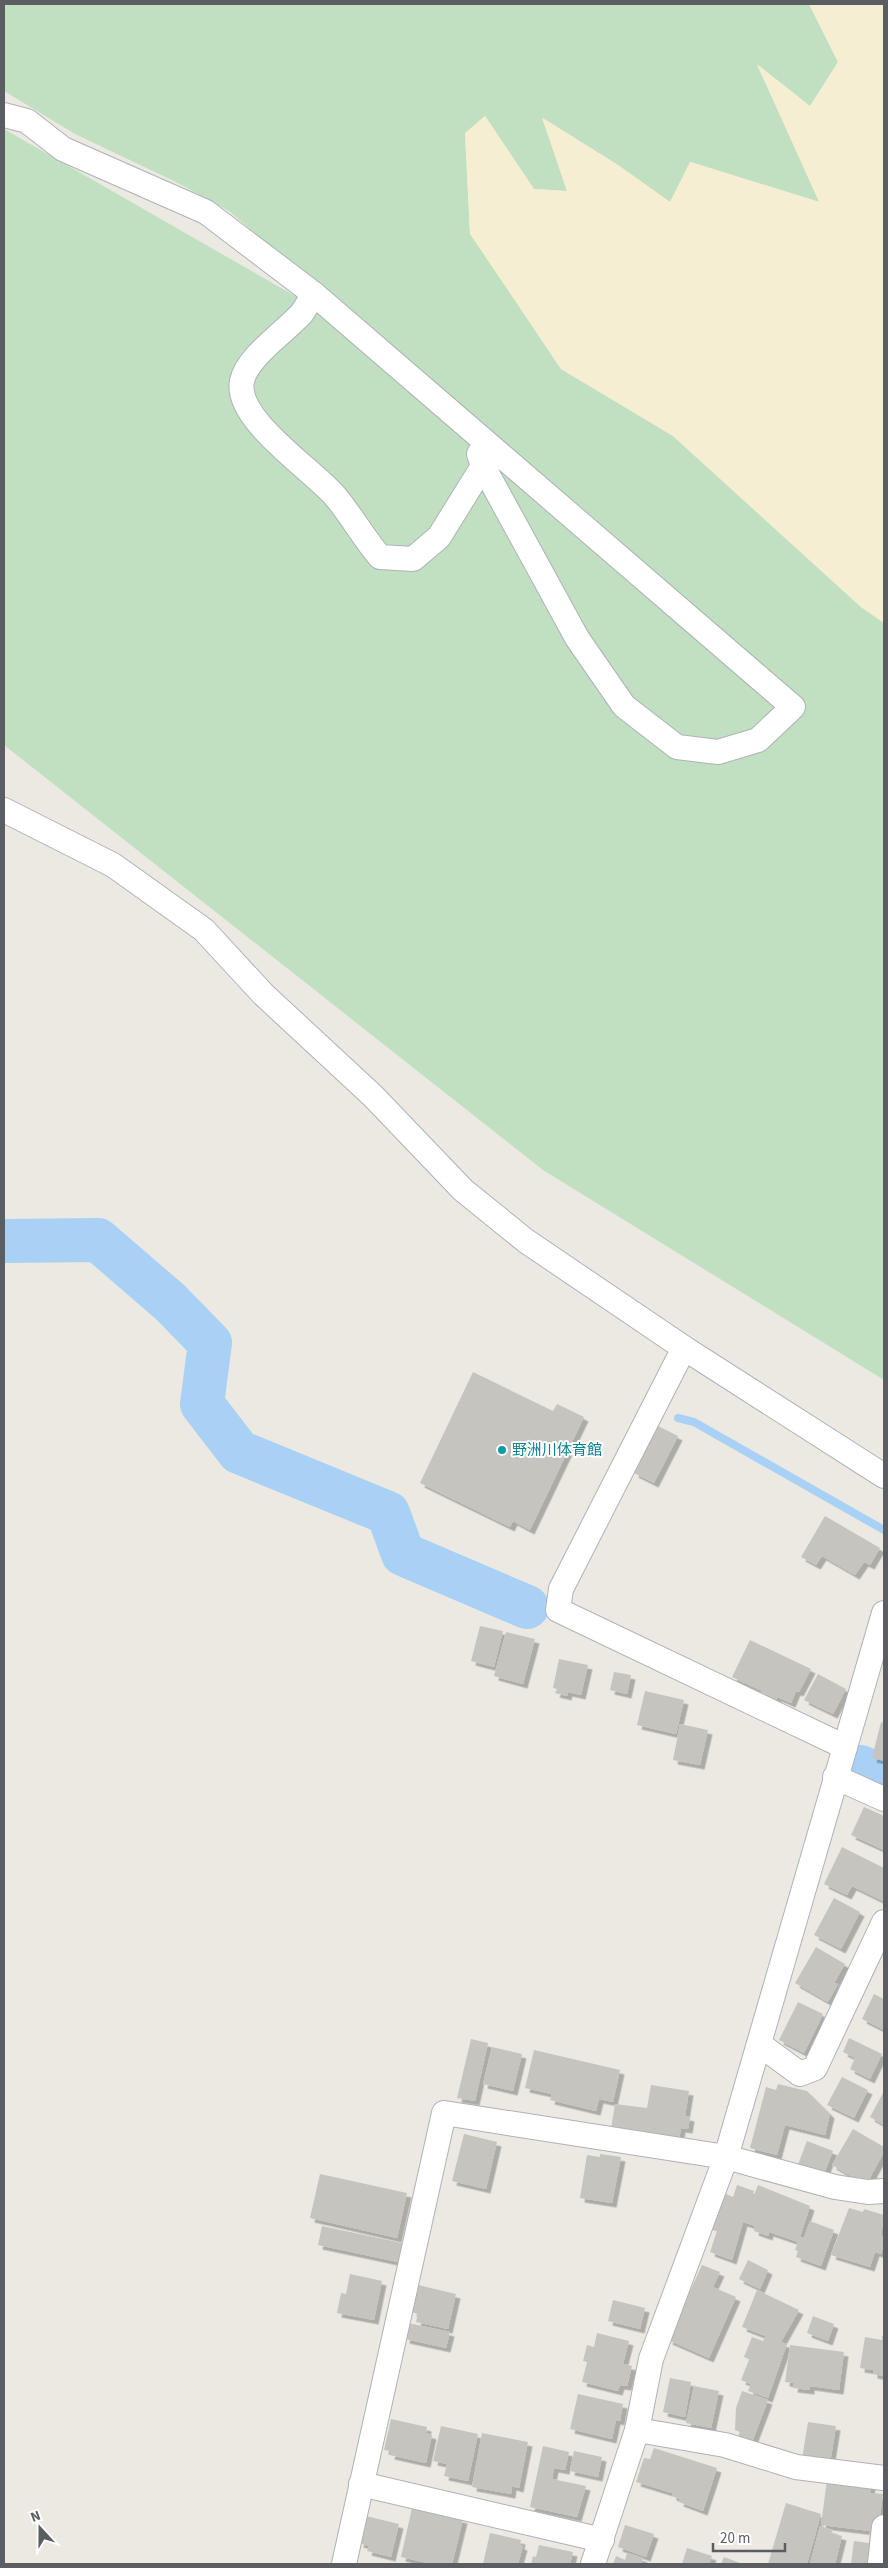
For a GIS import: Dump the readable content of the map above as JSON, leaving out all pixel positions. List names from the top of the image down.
{
  "places": ["野洲川体育館"],
  "scale_bar": "20 m",
  "north": "top"
}
